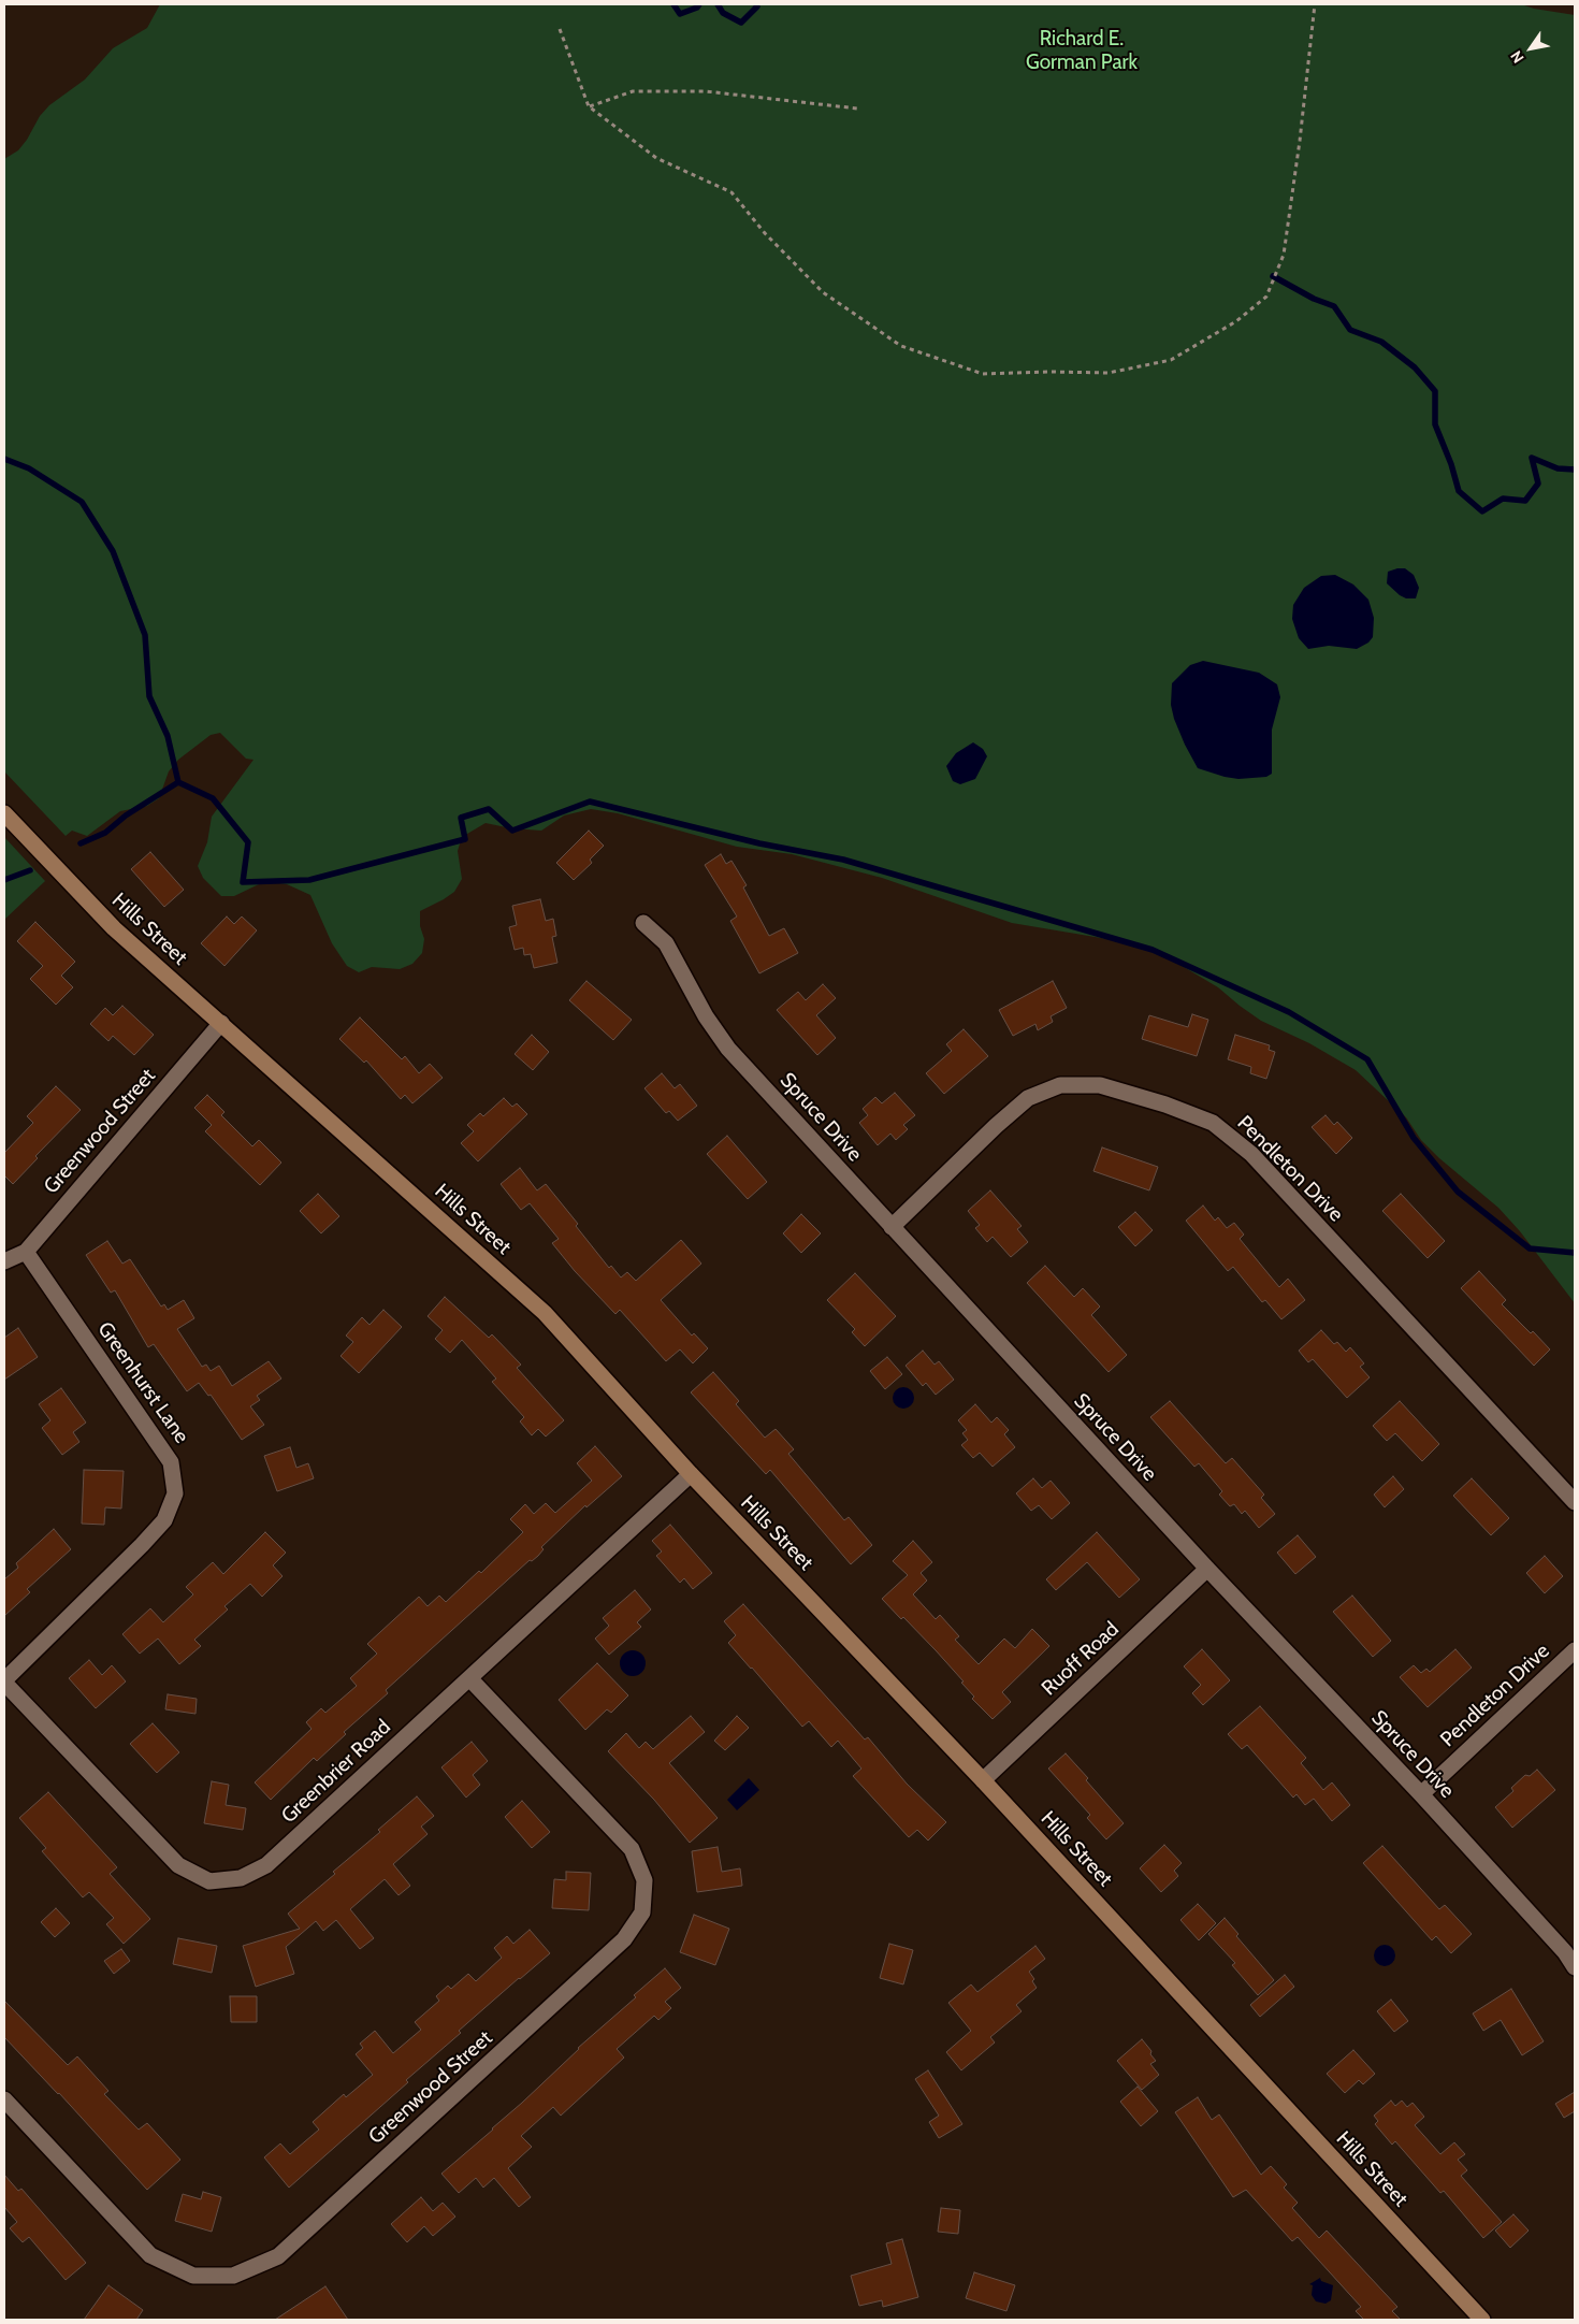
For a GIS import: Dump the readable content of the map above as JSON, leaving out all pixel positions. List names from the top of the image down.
{
  "streets": {
    "street": [
      "Hills Street",
      "Spruce Drive",
      "Greenwood Street",
      "Pendleton Drive",
      "Greenhurst Lane",
      "Ruoff Road",
      "Greenbrier Road"
    ]
  },
  "crossings": [
    ["Hills Street", "Greenwood Street"],
    ["Hills Street", "Ruoff Road"],
    ["Hills Street", "Greenbrier Road"],
    ["Spruce Drive", "Pendleton Drive"],
    ["Spruce Drive", "Ruoff Road"],
    ["Greenwood Street", "Greenhurst Lane"],
    ["Greenwood Street", "Greenbrier Road"],
    ["Greenhurst Lane", "Greenbrier Road"]
  ],
  "parks": ["Richard E. Gorman Park"],
  "north": "bottom left"
}
